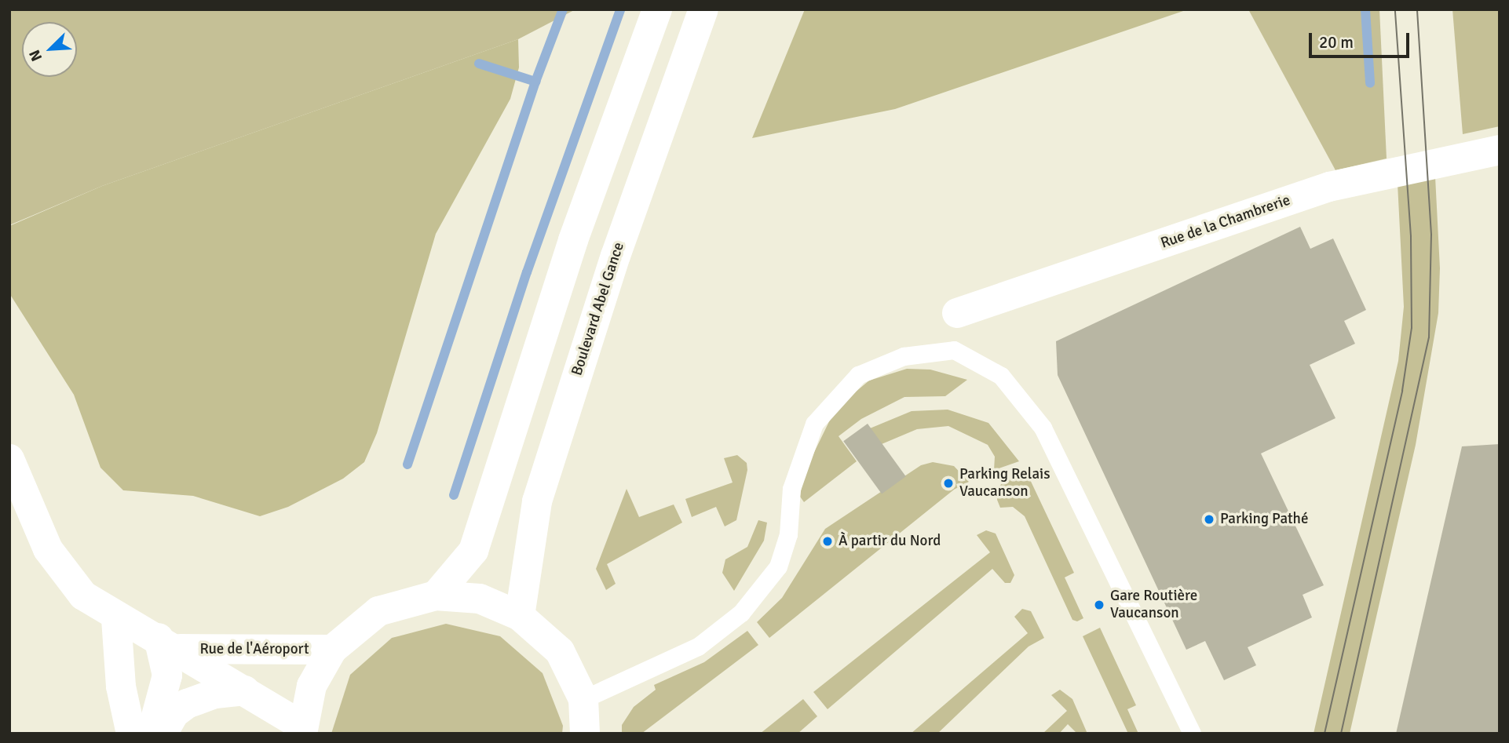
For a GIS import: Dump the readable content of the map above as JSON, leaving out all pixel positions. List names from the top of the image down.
{
  "streets": {
    "main road": ["Rue de la Chambrerie", "Boulevard Abel Gance", "Rue de l'Aéroport"]
  },
  "places": [
    "Parking Relais Vaucanson",
    "Parking Pathé",
    "À partir du Nord",
    "Gare Routière Vaucanson"
  ],
  "scale_bar": "20 m",
  "north": "bottom left"
}
